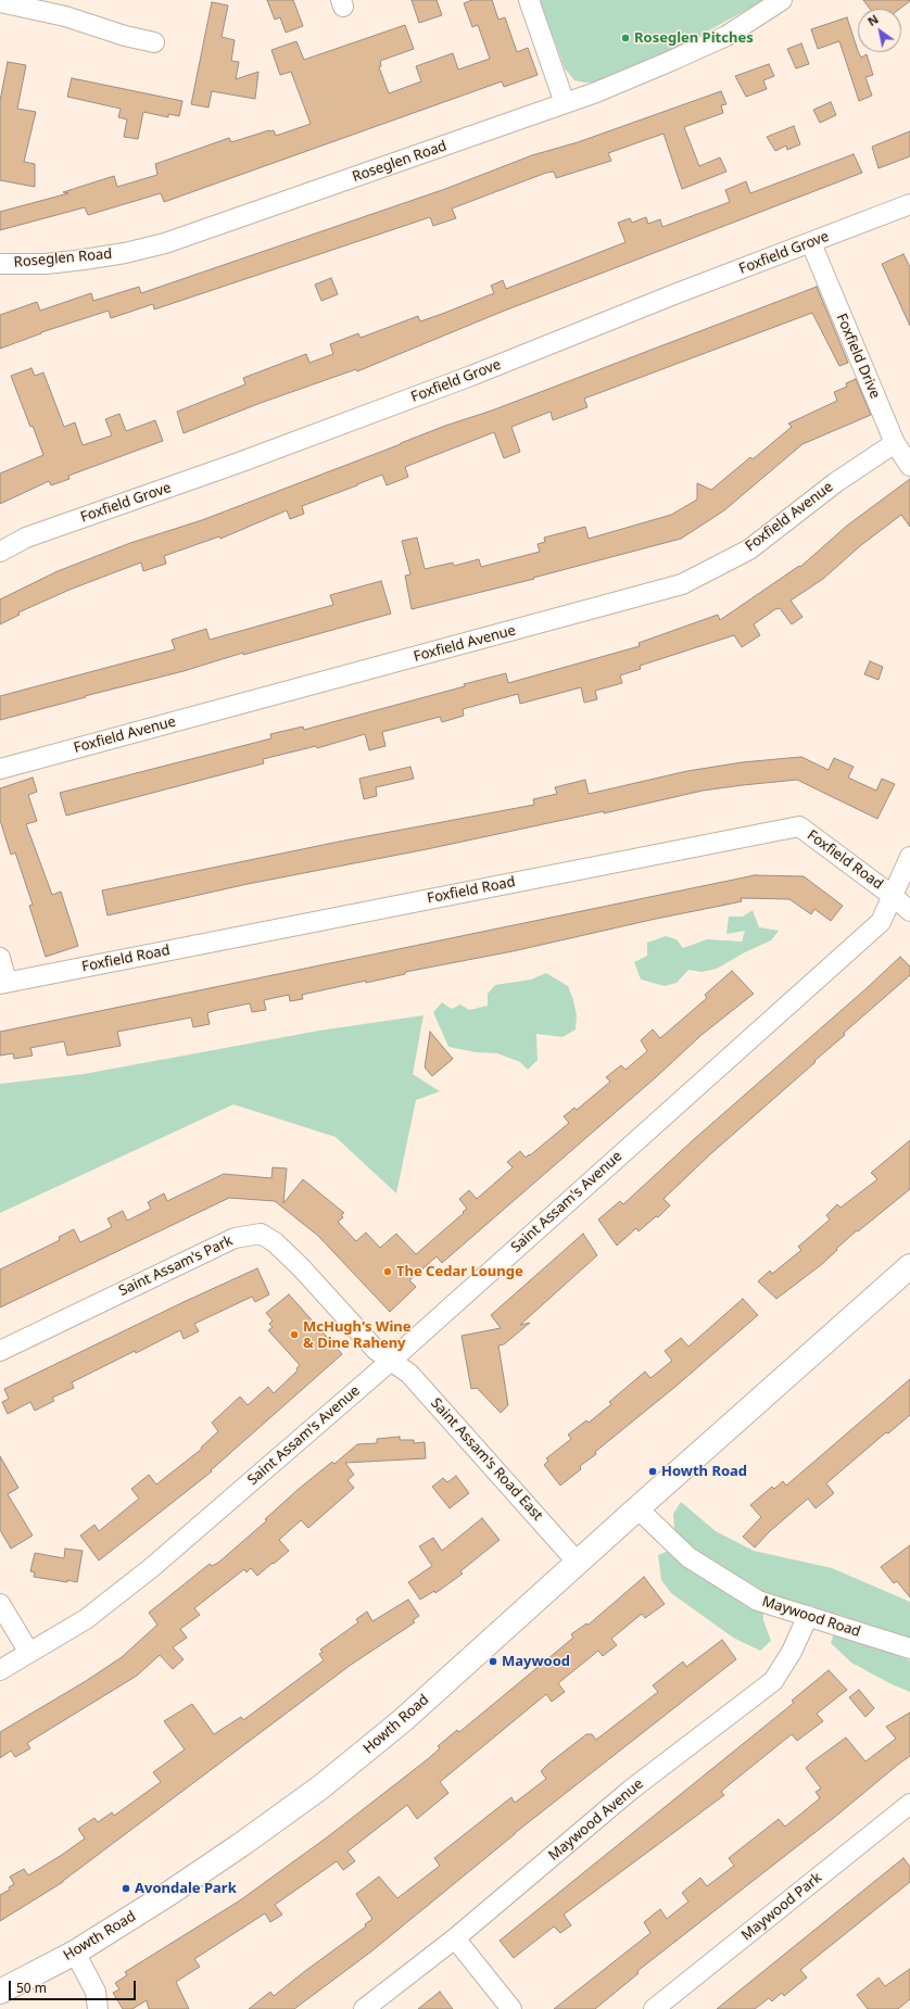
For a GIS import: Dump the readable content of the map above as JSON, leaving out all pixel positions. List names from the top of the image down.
{
  "streets": {
    "main road": ["Howth Road"],
    "street": [
      "Roseglen Road",
      "Foxfield Grove",
      "Foxfield Drive",
      "Foxfield Avenue",
      "Foxfield Road",
      "Saint Assam's Avenue",
      "Saint Assam's Park",
      "Saint Assam's Road East",
      "Maywood Road",
      "Maywood Avenue",
      "Maywood Park"
    ]
  },
  "crossings": [
    ["Foxfield Grove", "Foxfield Drive"],
    ["Foxfield Drive", "Foxfield Avenue"],
    ["Foxfield Road", "Saint Assam's Avenue"],
    ["Saint Assam's Avenue", "Saint Assam's Park"],
    ["Saint Assam's Avenue", "Saint Assam's Road East"],
    ["Saint Assam's Park", "Saint Assam's Road East"],
    ["Saint Assam's Road East", "Howth Road"],
    ["Maywood Road", "Howth Road"],
    ["Maywood Road", "Maywood Avenue"]
  ],
  "places": [
    "Roseglen Pitches",
    "The Cedar Lounge",
    "McHugh's Wine & Dine Raheny",
    "Howth Road",
    "Maywood",
    "Avondale Park"
  ],
  "scale_bar": "50 m",
  "north": "top left"
}
